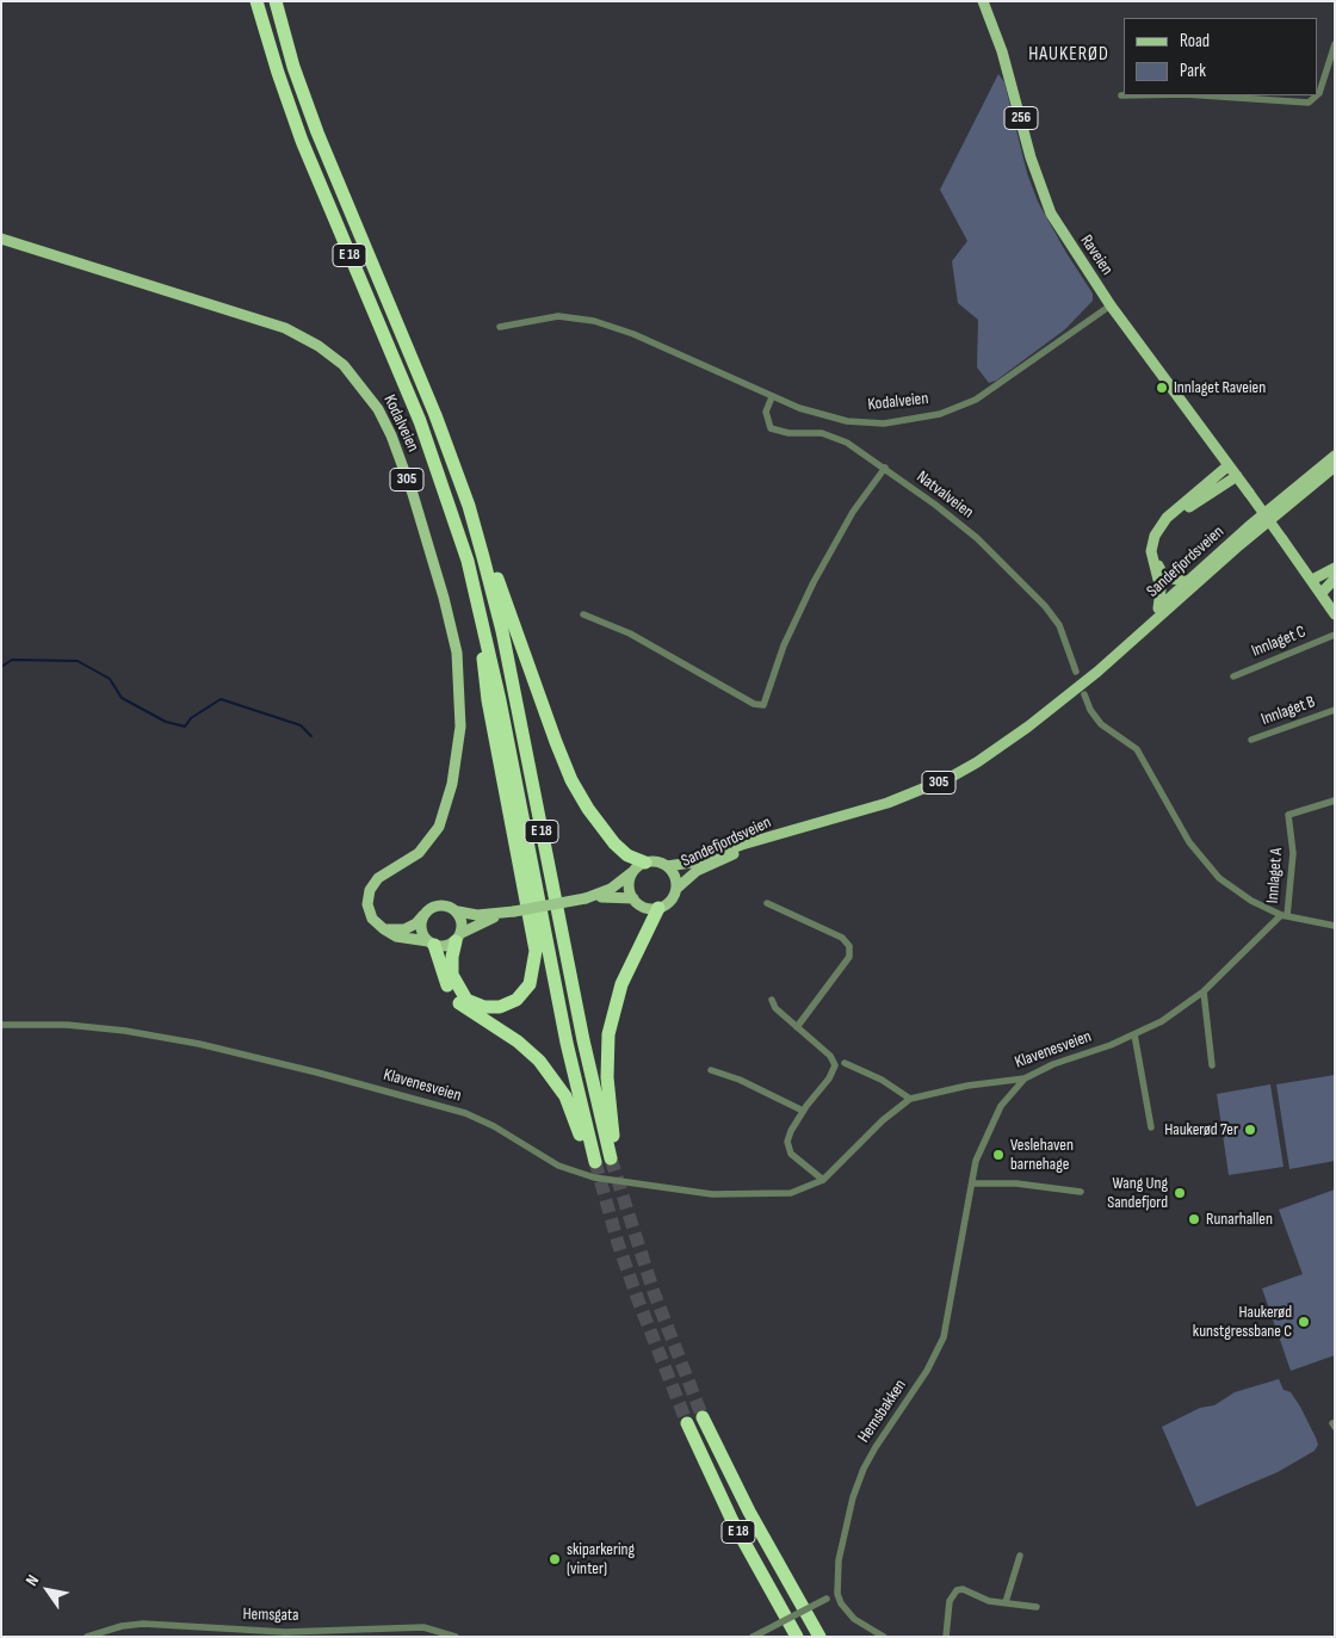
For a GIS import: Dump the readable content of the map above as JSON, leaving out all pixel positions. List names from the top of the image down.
{
  "streets": {
    "highway": ["E 18"],
    "main road": [
      "256",
      "Raveien",
      "Kodalveien",
      "305",
      "Sandefjordsveien"
    ],
    "street": [
      "Natvalveien",
      "Innlaget C",
      "Innlaget B",
      "Innlaget A",
      "Klavenesveien",
      "Hemsbakken",
      "Hemsgata"
    ]
  },
  "crossings": [
    ["E 18", "305"],
    ["E 18", "Sandefjordsveien"],
    ["Raveien", "Kodalveien"],
    ["Kodalveien", "Natvalveien"],
    ["305", "Sandefjordsveien"],
    ["Innlaget A", "Klavenesveien"],
    ["Klavenesveien", "Hemsbakken"]
  ],
  "districts": ["HAUKERØD"],
  "places": [
    "Innlaget Raveien",
    "Haukerød 7er",
    "Veslehaven barnehage",
    "Wang Ung Sandefjord",
    "Runarhallen",
    "Haukerød kunstgressbane C",
    "skiparkering (vinter)"
  ],
  "legend": ["Road", "Park"],
  "north": "top left"
}
